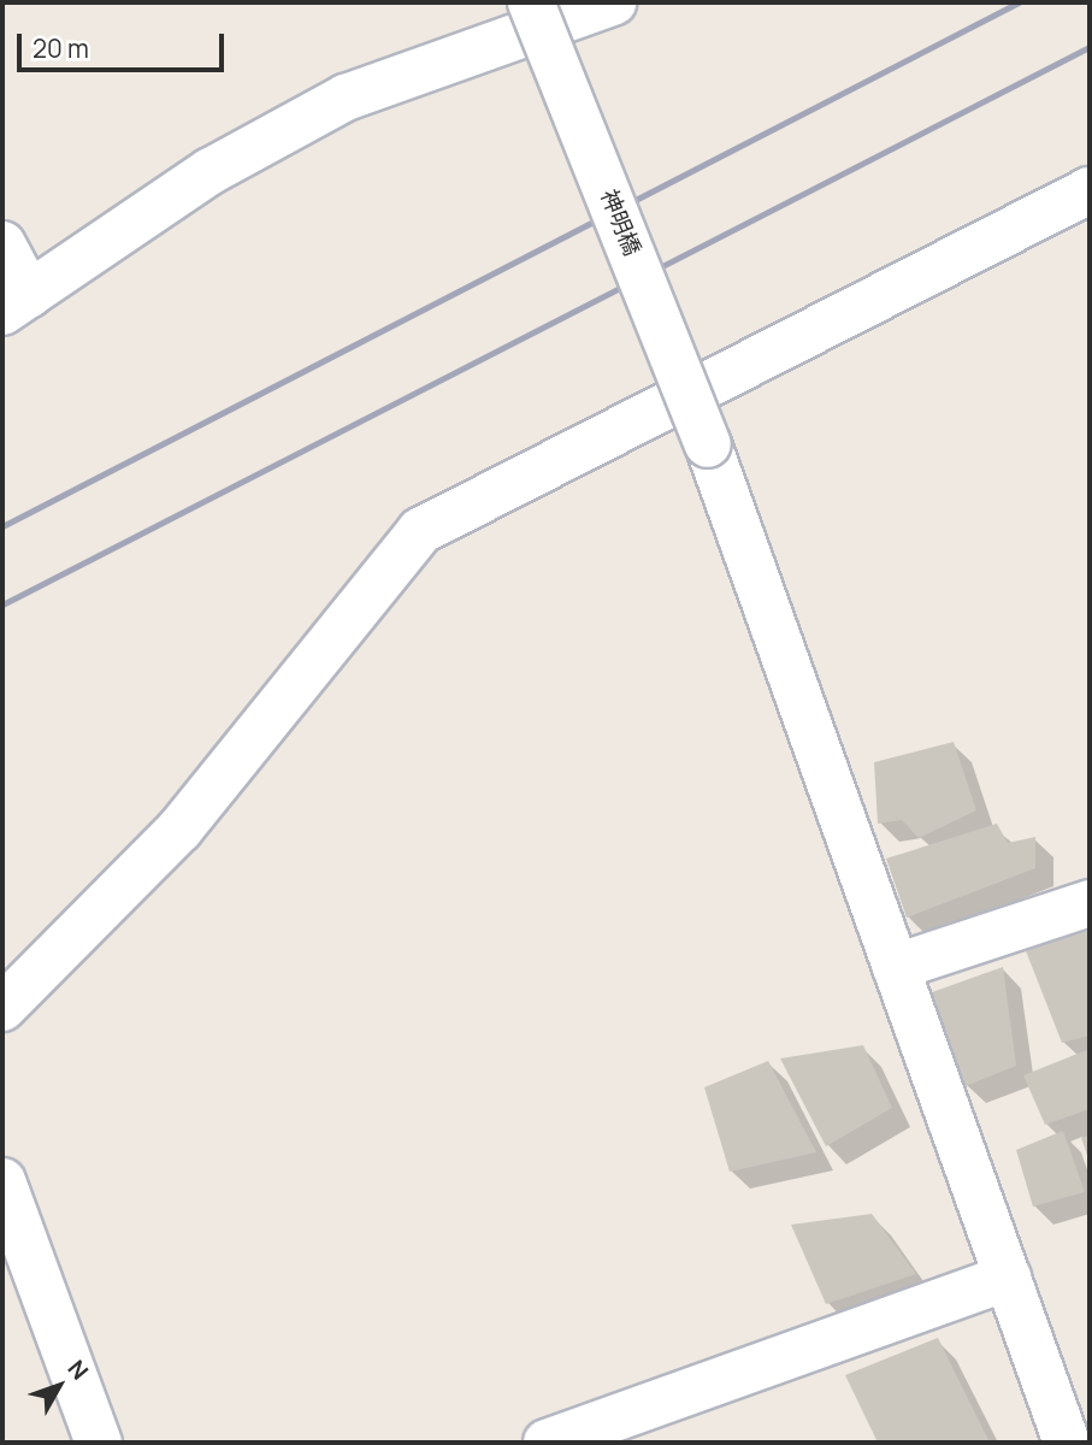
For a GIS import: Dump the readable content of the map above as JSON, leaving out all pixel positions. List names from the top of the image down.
{
  "streets": {
    "street": ["神明橋"]
  },
  "scale_bar": "20 m",
  "north": "top right"
}
